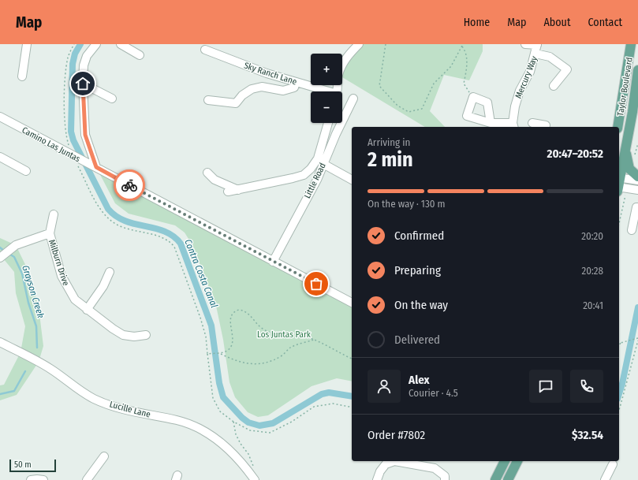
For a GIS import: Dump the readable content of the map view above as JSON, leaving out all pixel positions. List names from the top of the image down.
{
  "streets": {
    "main road": ["Taylor Boulevard"],
    "street": [
      "Sky Ranch Lane",
      "Mercury Way",
      "Camino Las Juntas",
      "Little Road",
      "Milburn Drive",
      "Lucille Lane"
    ]
  },
  "crossings": [
    ["Camino Las Juntas", "Little Road"]
  ],
  "water": ["Contra Costa Canal", "Grayson Creek"],
  "parks": ["Los Juntas Park"],
  "scale_bar": "50 m",
  "page": {
    "header": "Map",
    "nav": [
      "Home",
      "Map",
      "About",
      "Contact"
    ],
    "map_buttons": ["+", "−"],
    "heading": ["2 min", "Arriving in", "20:47–20:52"],
    "panel": [
      "Alex",
      "Courier · 4.5",
      "Order #7802",
      "$32.54"
    ],
    "bar": "On the way · 130 m",
    "list": [
      ["Confirmed", "20:20"],
      ["Preparing", "20:28"],
      ["On the way", "20:41"],
      "Delivered"
    ],
    "scale": "50 m"
  }
}
